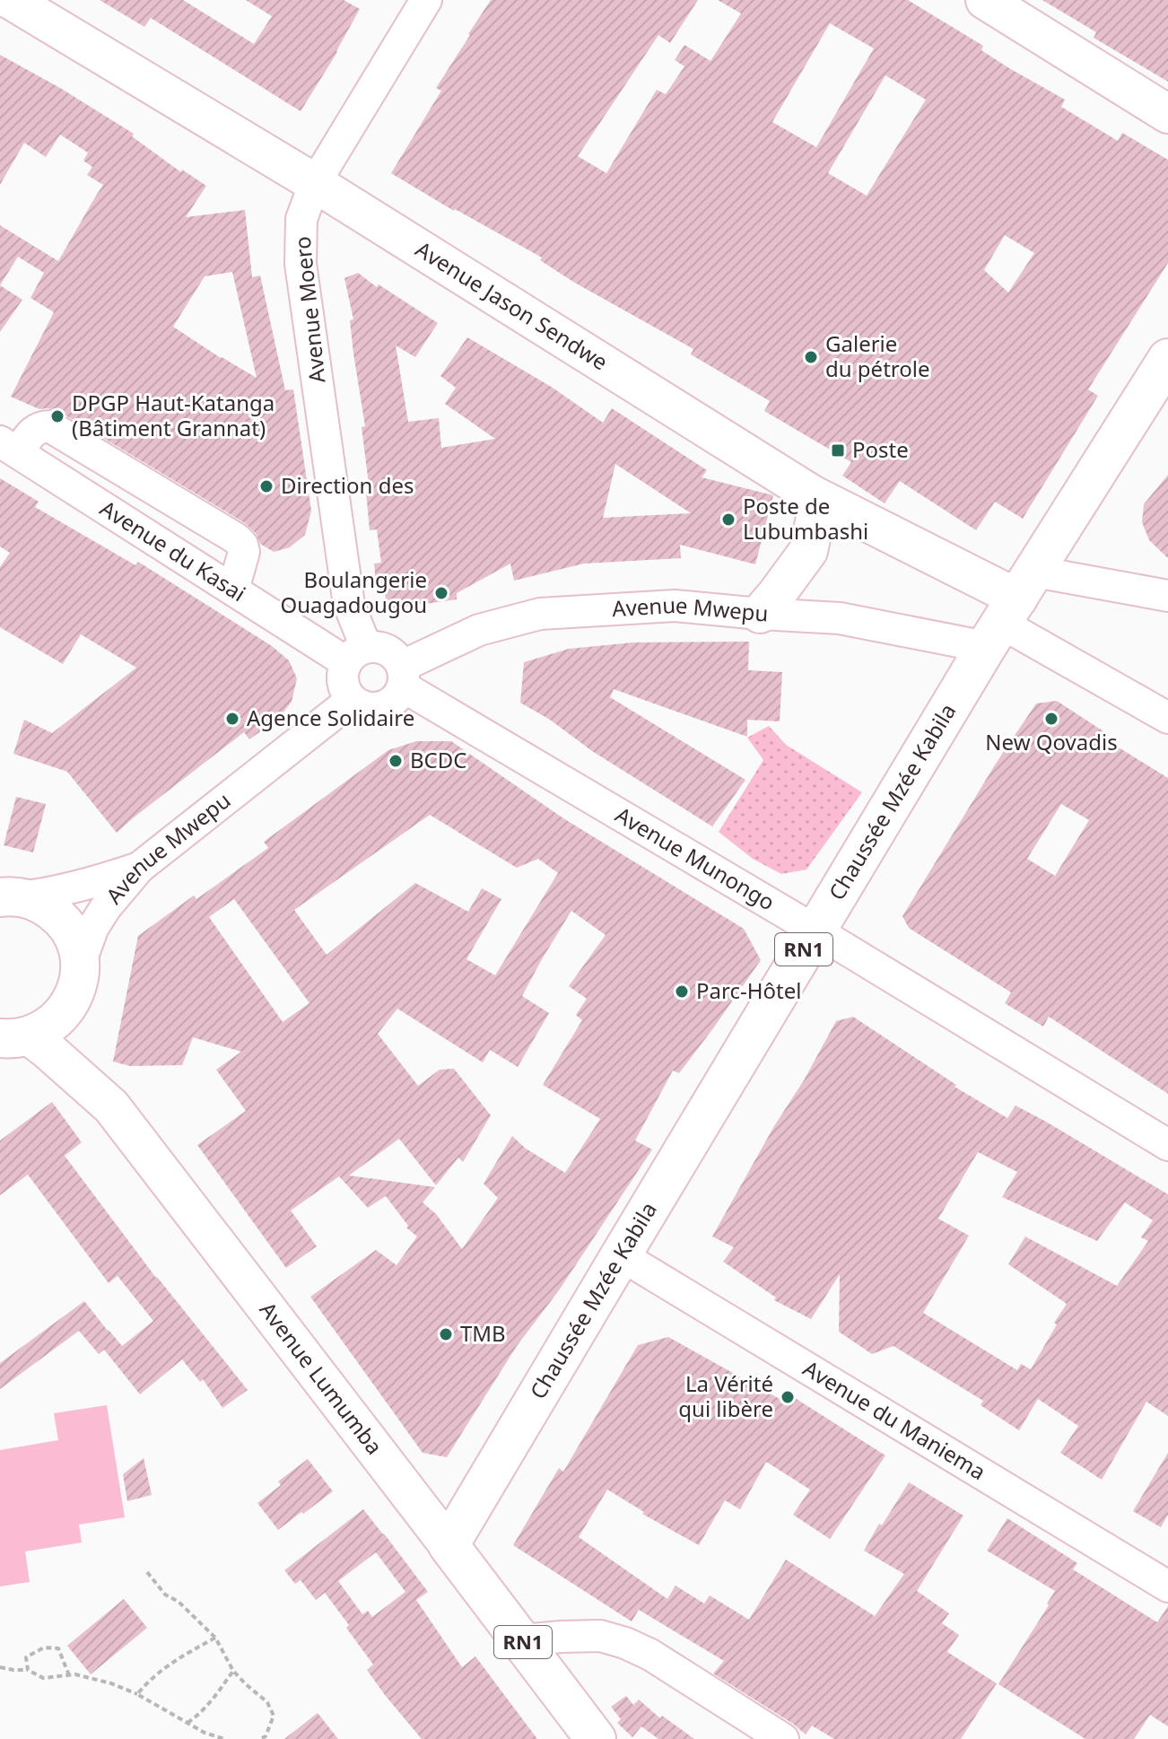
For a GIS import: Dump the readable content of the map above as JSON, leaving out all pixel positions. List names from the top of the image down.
{
  "streets": {
    "highway": ["Chaussée Mzée Kabila", "RN1", "Avenue Lumumba"],
    "main road": ["Avenue Jason Sendwe"],
    "street": [
      "Avenue Moero",
      "Avenue du Kasai",
      "Avenue Mwepu",
      "Avenue Munongo",
      "Avenue du Maniema"
    ]
  },
  "crossings": [
    ["Avenue Jason Sendwe", "Avenue Moero"],
    ["Avenue Jason Sendwe", "Avenue Mwepu"],
    ["Avenue Jason Sendwe", "Chaussée Mzée Kabila"],
    ["Avenue Moero", "Avenue du Kasai"],
    ["Avenue Moero", "Avenue Mwepu"],
    ["Avenue Moero", "Avenue Munongo"],
    ["Avenue du Kasai", "Avenue Mwepu"],
    ["Avenue du Kasai", "Avenue Munongo"],
    ["Avenue Mwepu", "Chaussée Mzée Kabila"],
    ["Avenue Mwepu", "Avenue Munongo"],
    ["Chaussée Mzée Kabila", "Avenue Munongo"],
    ["Chaussée Mzée Kabila", "Avenue Lumumba"],
    ["Chaussée Mzée Kabila", "Avenue du Maniema"]
  ],
  "places": {
    "other": [
      "Galerie du pétrole",
      "DPGP Haut-Katanga (Bâtiment Grannat)",
      "Direction des",
      "Poste de Lubumbashi",
      "Boulangerie Ouagadougou",
      "Agence Solidaire",
      "New Qovadis",
      "BCDC",
      "Parc-Hôtel",
      "TMB",
      "La Vérité qui libère"
    ],
    "transit": ["Poste"]
  }
}
